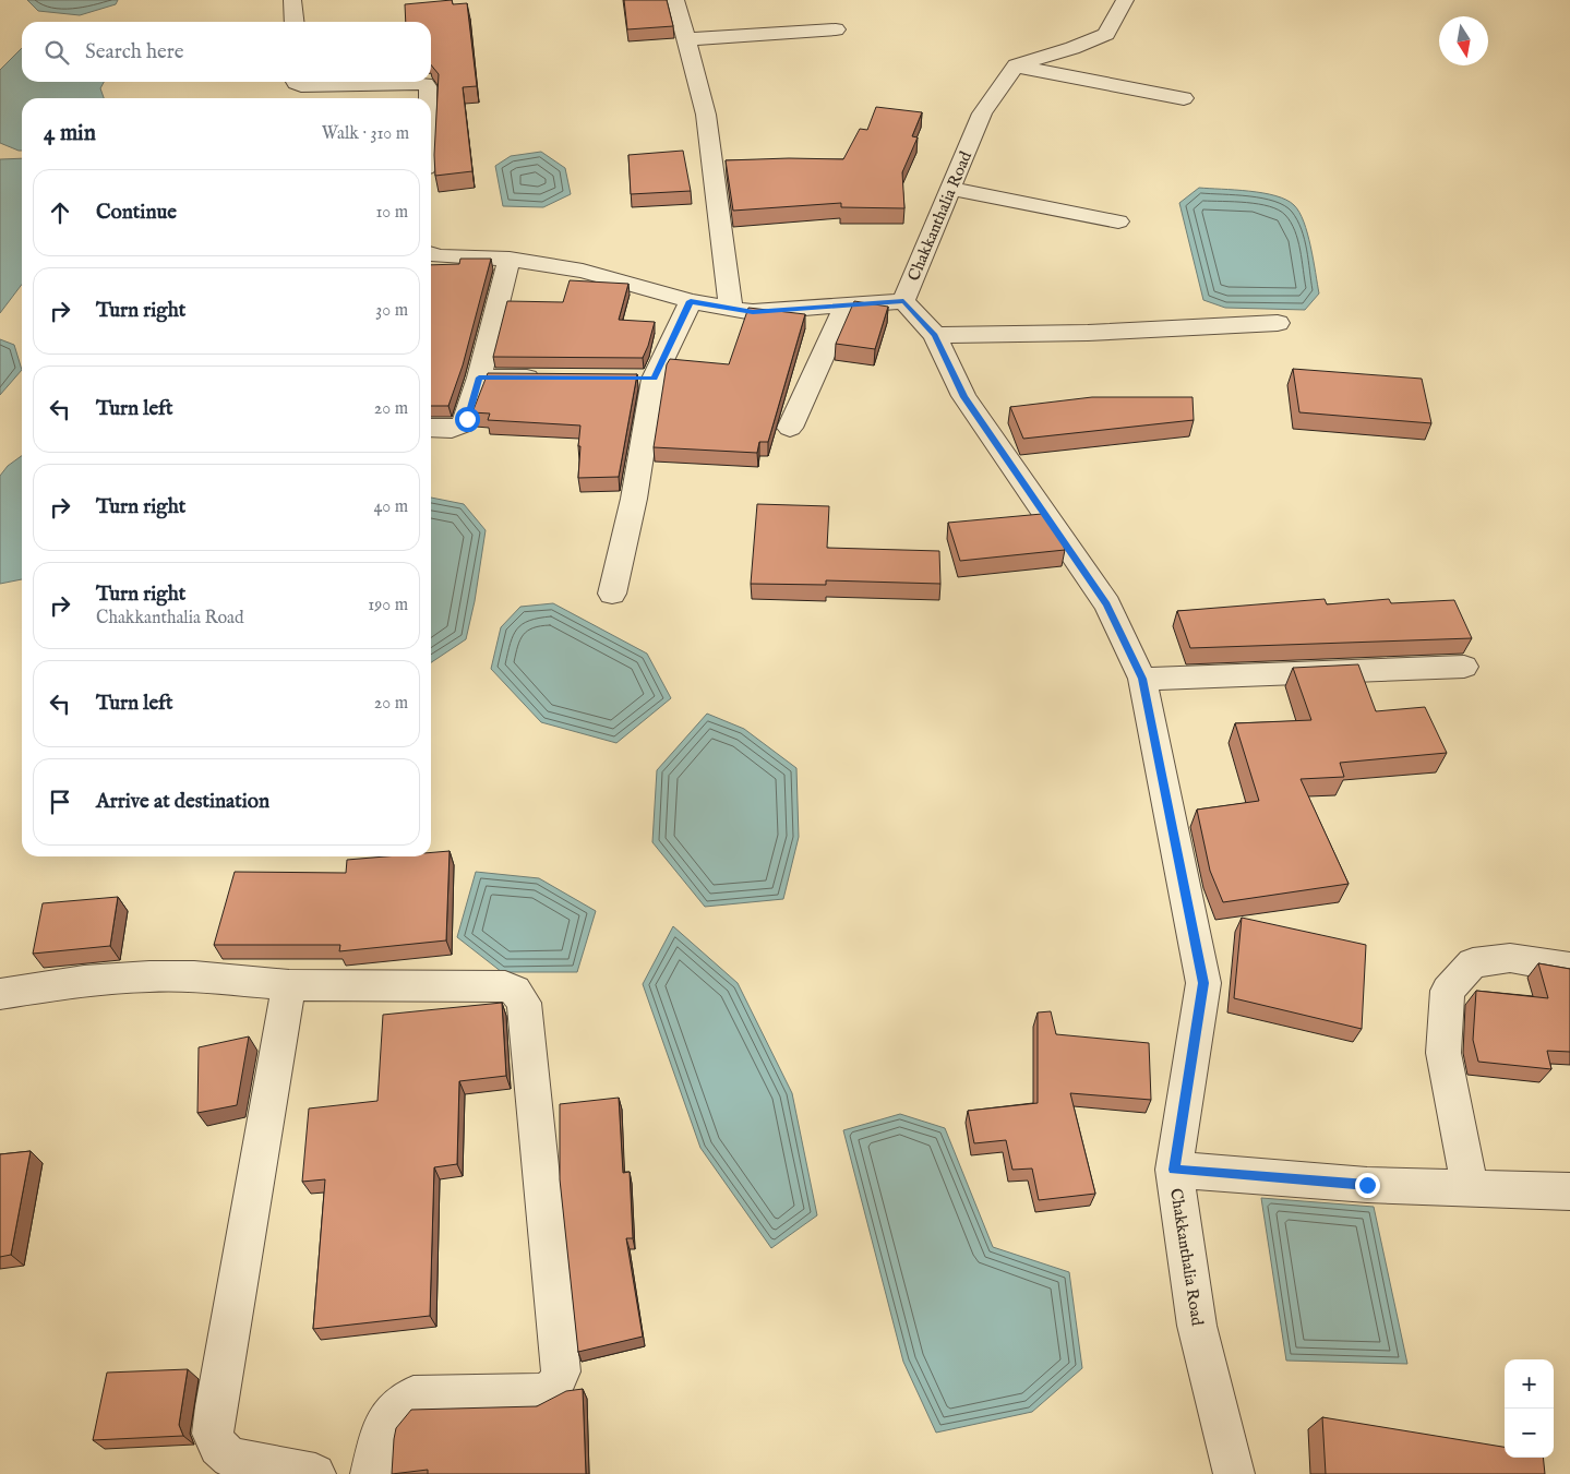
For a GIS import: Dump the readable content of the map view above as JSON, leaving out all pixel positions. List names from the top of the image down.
{
  "streets": {
    "street": ["Chakkanthalia Road"]
  },
  "north": "bottom",
  "page": {
    "search": "Search here",
    "heading": ["4 min", "Walk · 310 m"],
    "list": [
      ["Continue", "10 m"],
      ["Turn right", "30 m"],
      ["Turn left", "20 m"],
      ["Turn right", "40 m"],
      ["Turn right", "Chakkanthalia Road", "190 m"],
      ["Turn left", "20 m"],
      "Arrive at destination"
    ],
    "map_buttons": ["+", "−"]
  }
}
